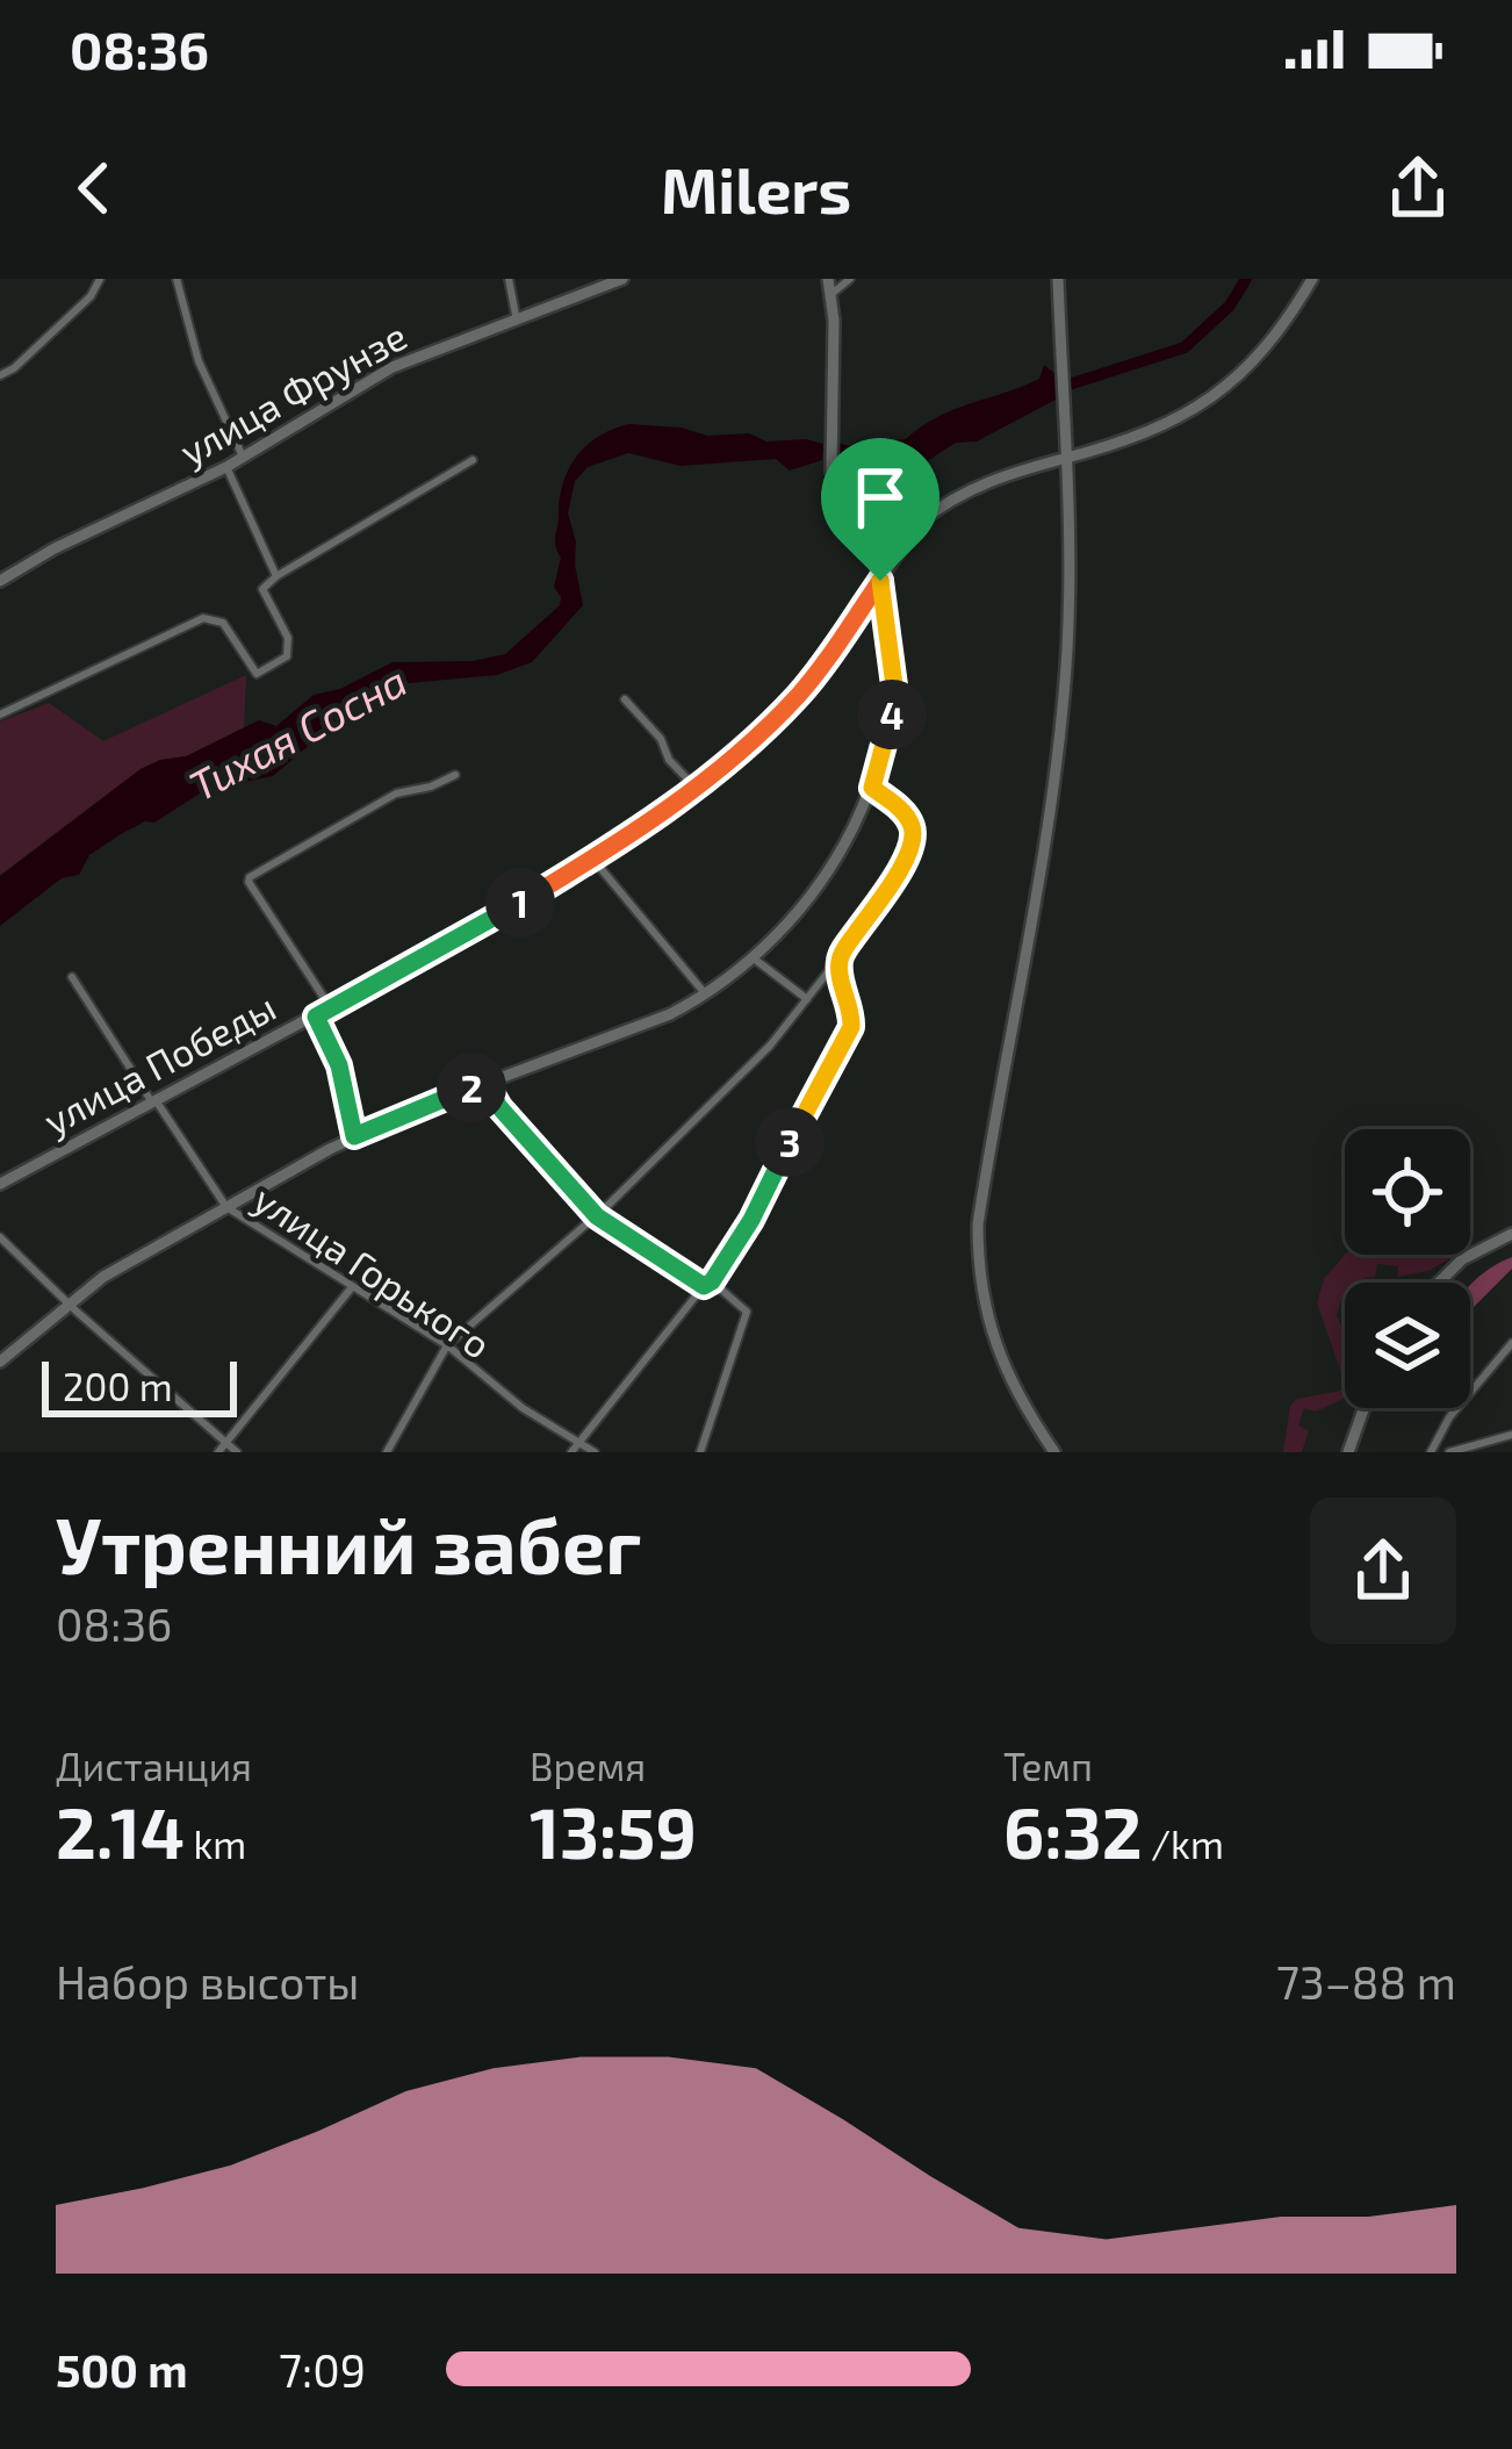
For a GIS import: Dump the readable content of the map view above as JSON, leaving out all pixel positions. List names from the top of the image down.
{
  "streets": {
    "main road": ["улица Фрунзе", "улица Победы"],
    "street": ["улица Горького"]
  },
  "crossings": [
    ["улица Победы", "улица Горького"]
  ],
  "water": ["Тихая Сосна"],
  "scale_bar": "200 m",
  "page": {
    "status": "08:36",
    "header": "Milers",
    "pins": [
      "4",
      "1",
      "2",
      "3"
    ],
    "scale": "200 m",
    "heading": ["Утренний забег", "08:36"],
    "stats": [
      ["Дистанция", "2.14 km"],
      ["Время", "13:59"],
      ["Темп", "6:32 /km"]
    ],
    "chart": ["Набор высоты", "73–88 m"],
    "list": [
      {
        "name": "500 m",
        "note": "7:09"
      }
    ]
  }
}
